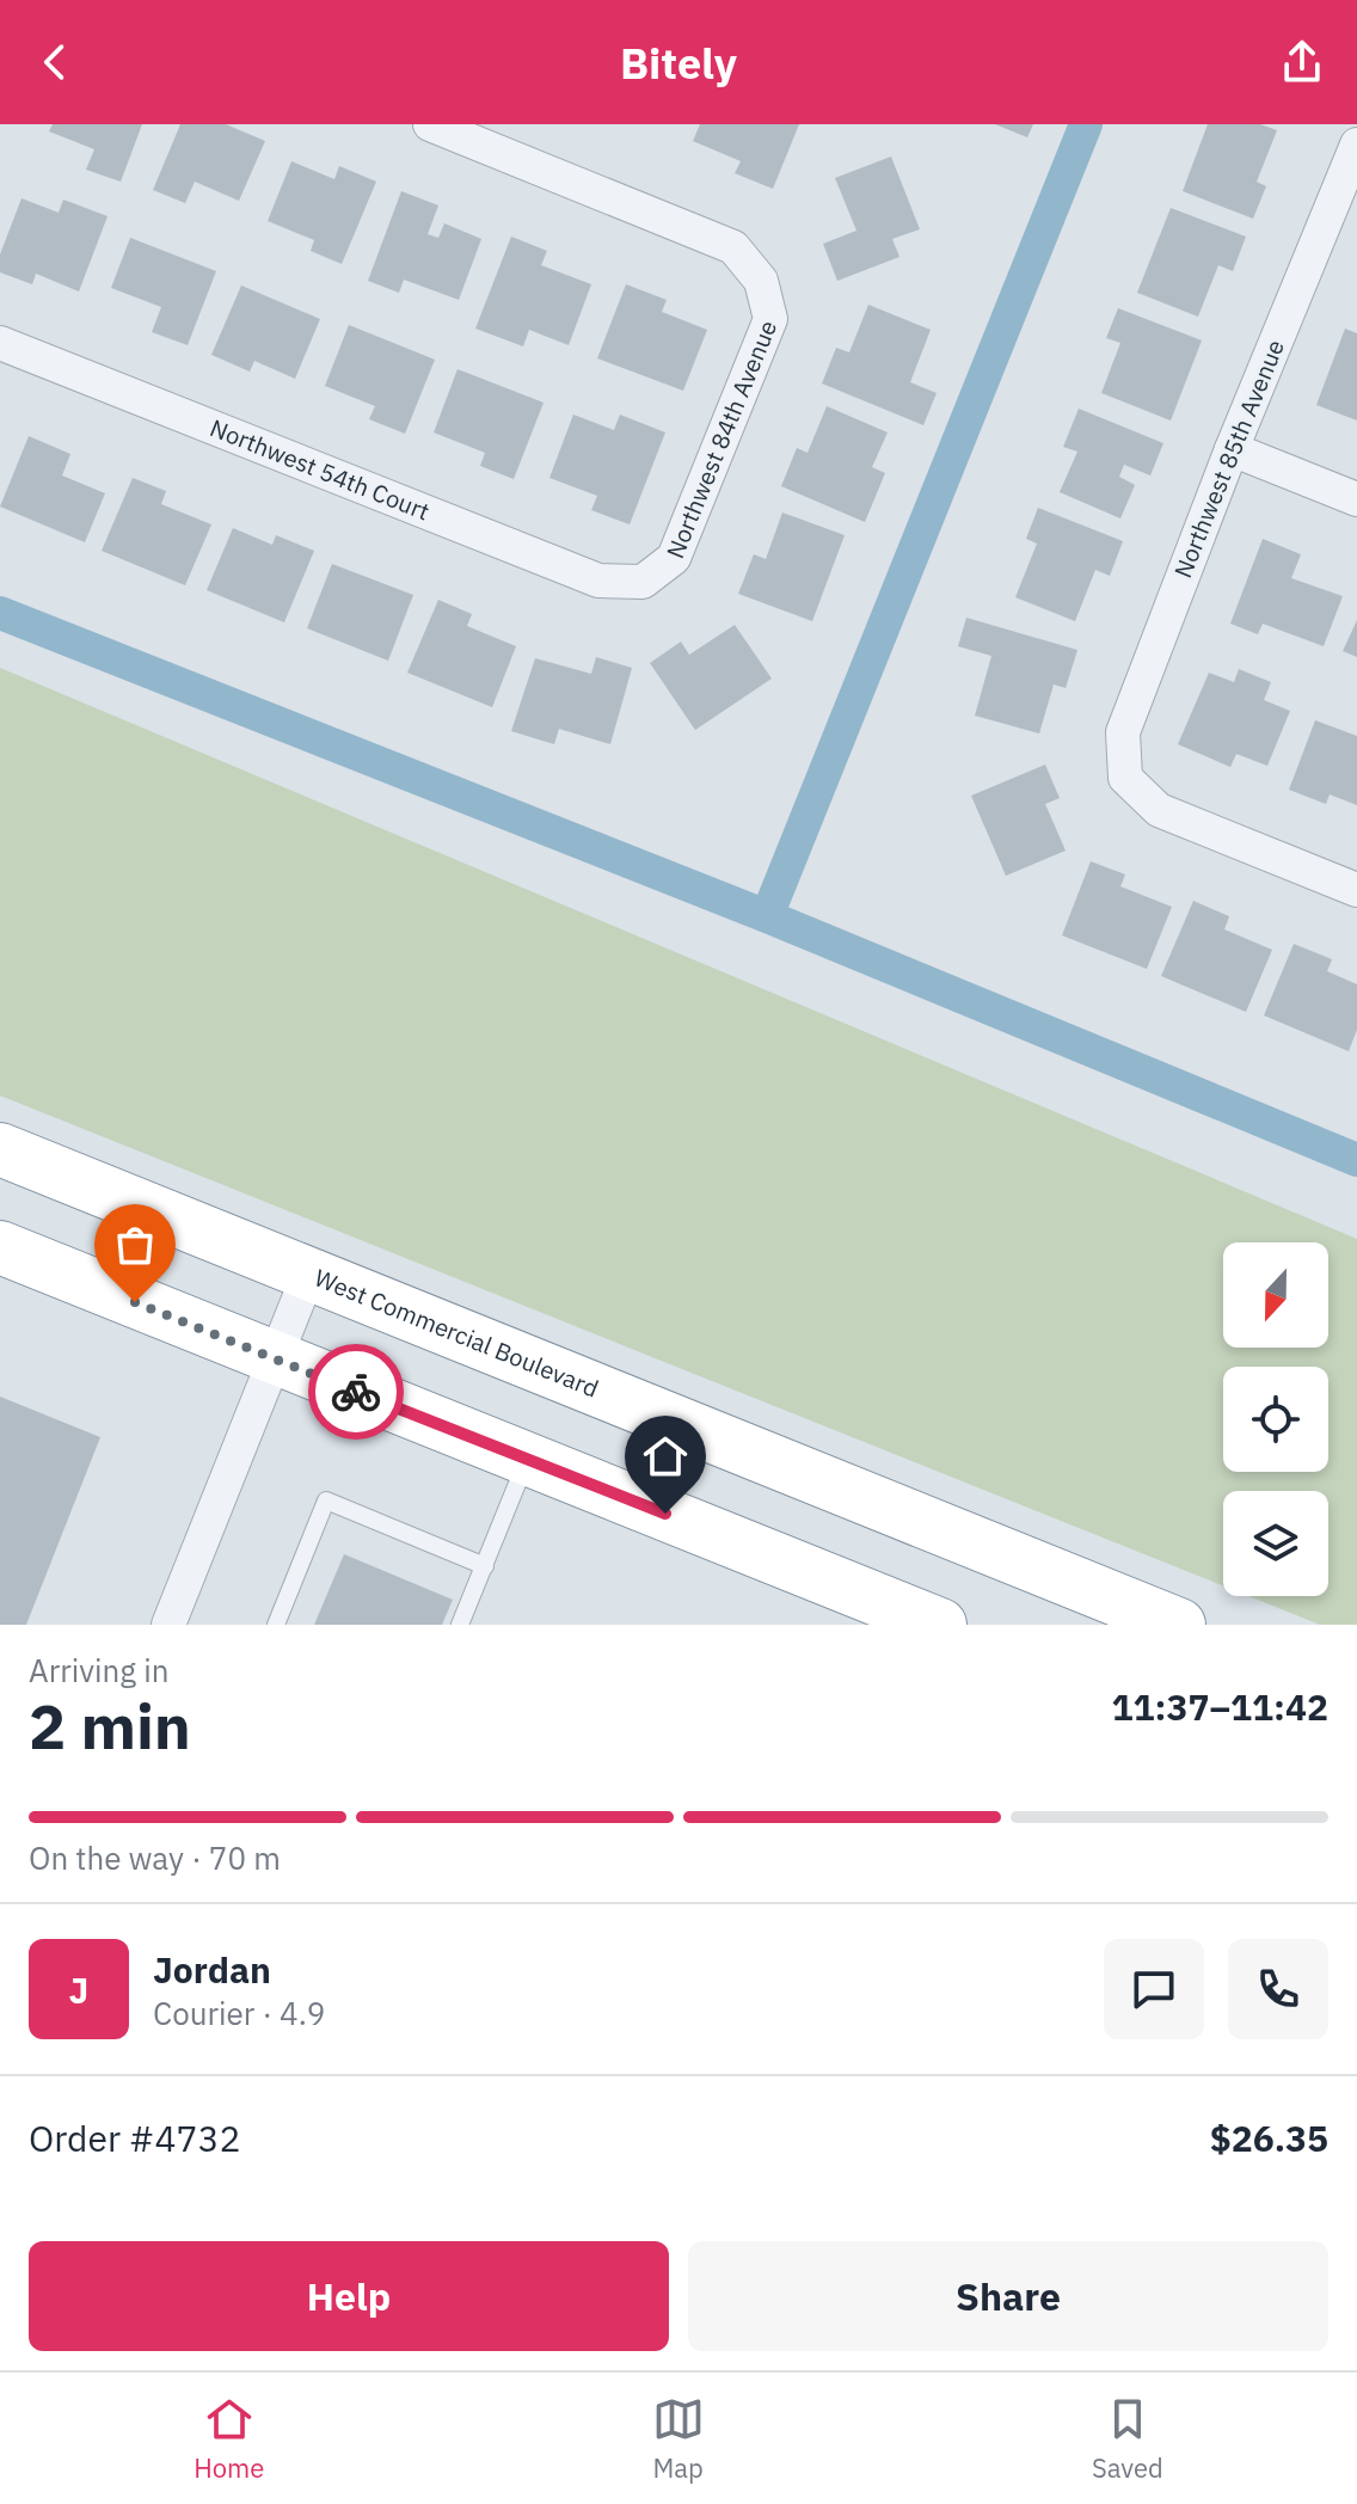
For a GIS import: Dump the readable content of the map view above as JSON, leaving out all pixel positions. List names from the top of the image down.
{
  "streets": {
    "highway": ["West Commercial Boulevard"],
    "street": ["Northwest 84th Avenue", "Northwest 85th Avenue", "Northwest 54th Court"]
  },
  "crossings": [
    ["Northwest 84th Avenue", "Northwest 54th Court"]
  ],
  "north": "bottom",
  "page": {
    "header": "Bitely",
    "heading": ["2 min", "Arriving in", "11:37–11:42"],
    "panel": [
      "Jordan",
      "Courier · 4.9",
      "Order #4732",
      "$26.35"
    ],
    "bar": "On the way · 70 m",
    "round": "J",
    "buttons": ["Help", "Share"],
    "tabs": ["Home", "Map", "Saved"]
  }
}
